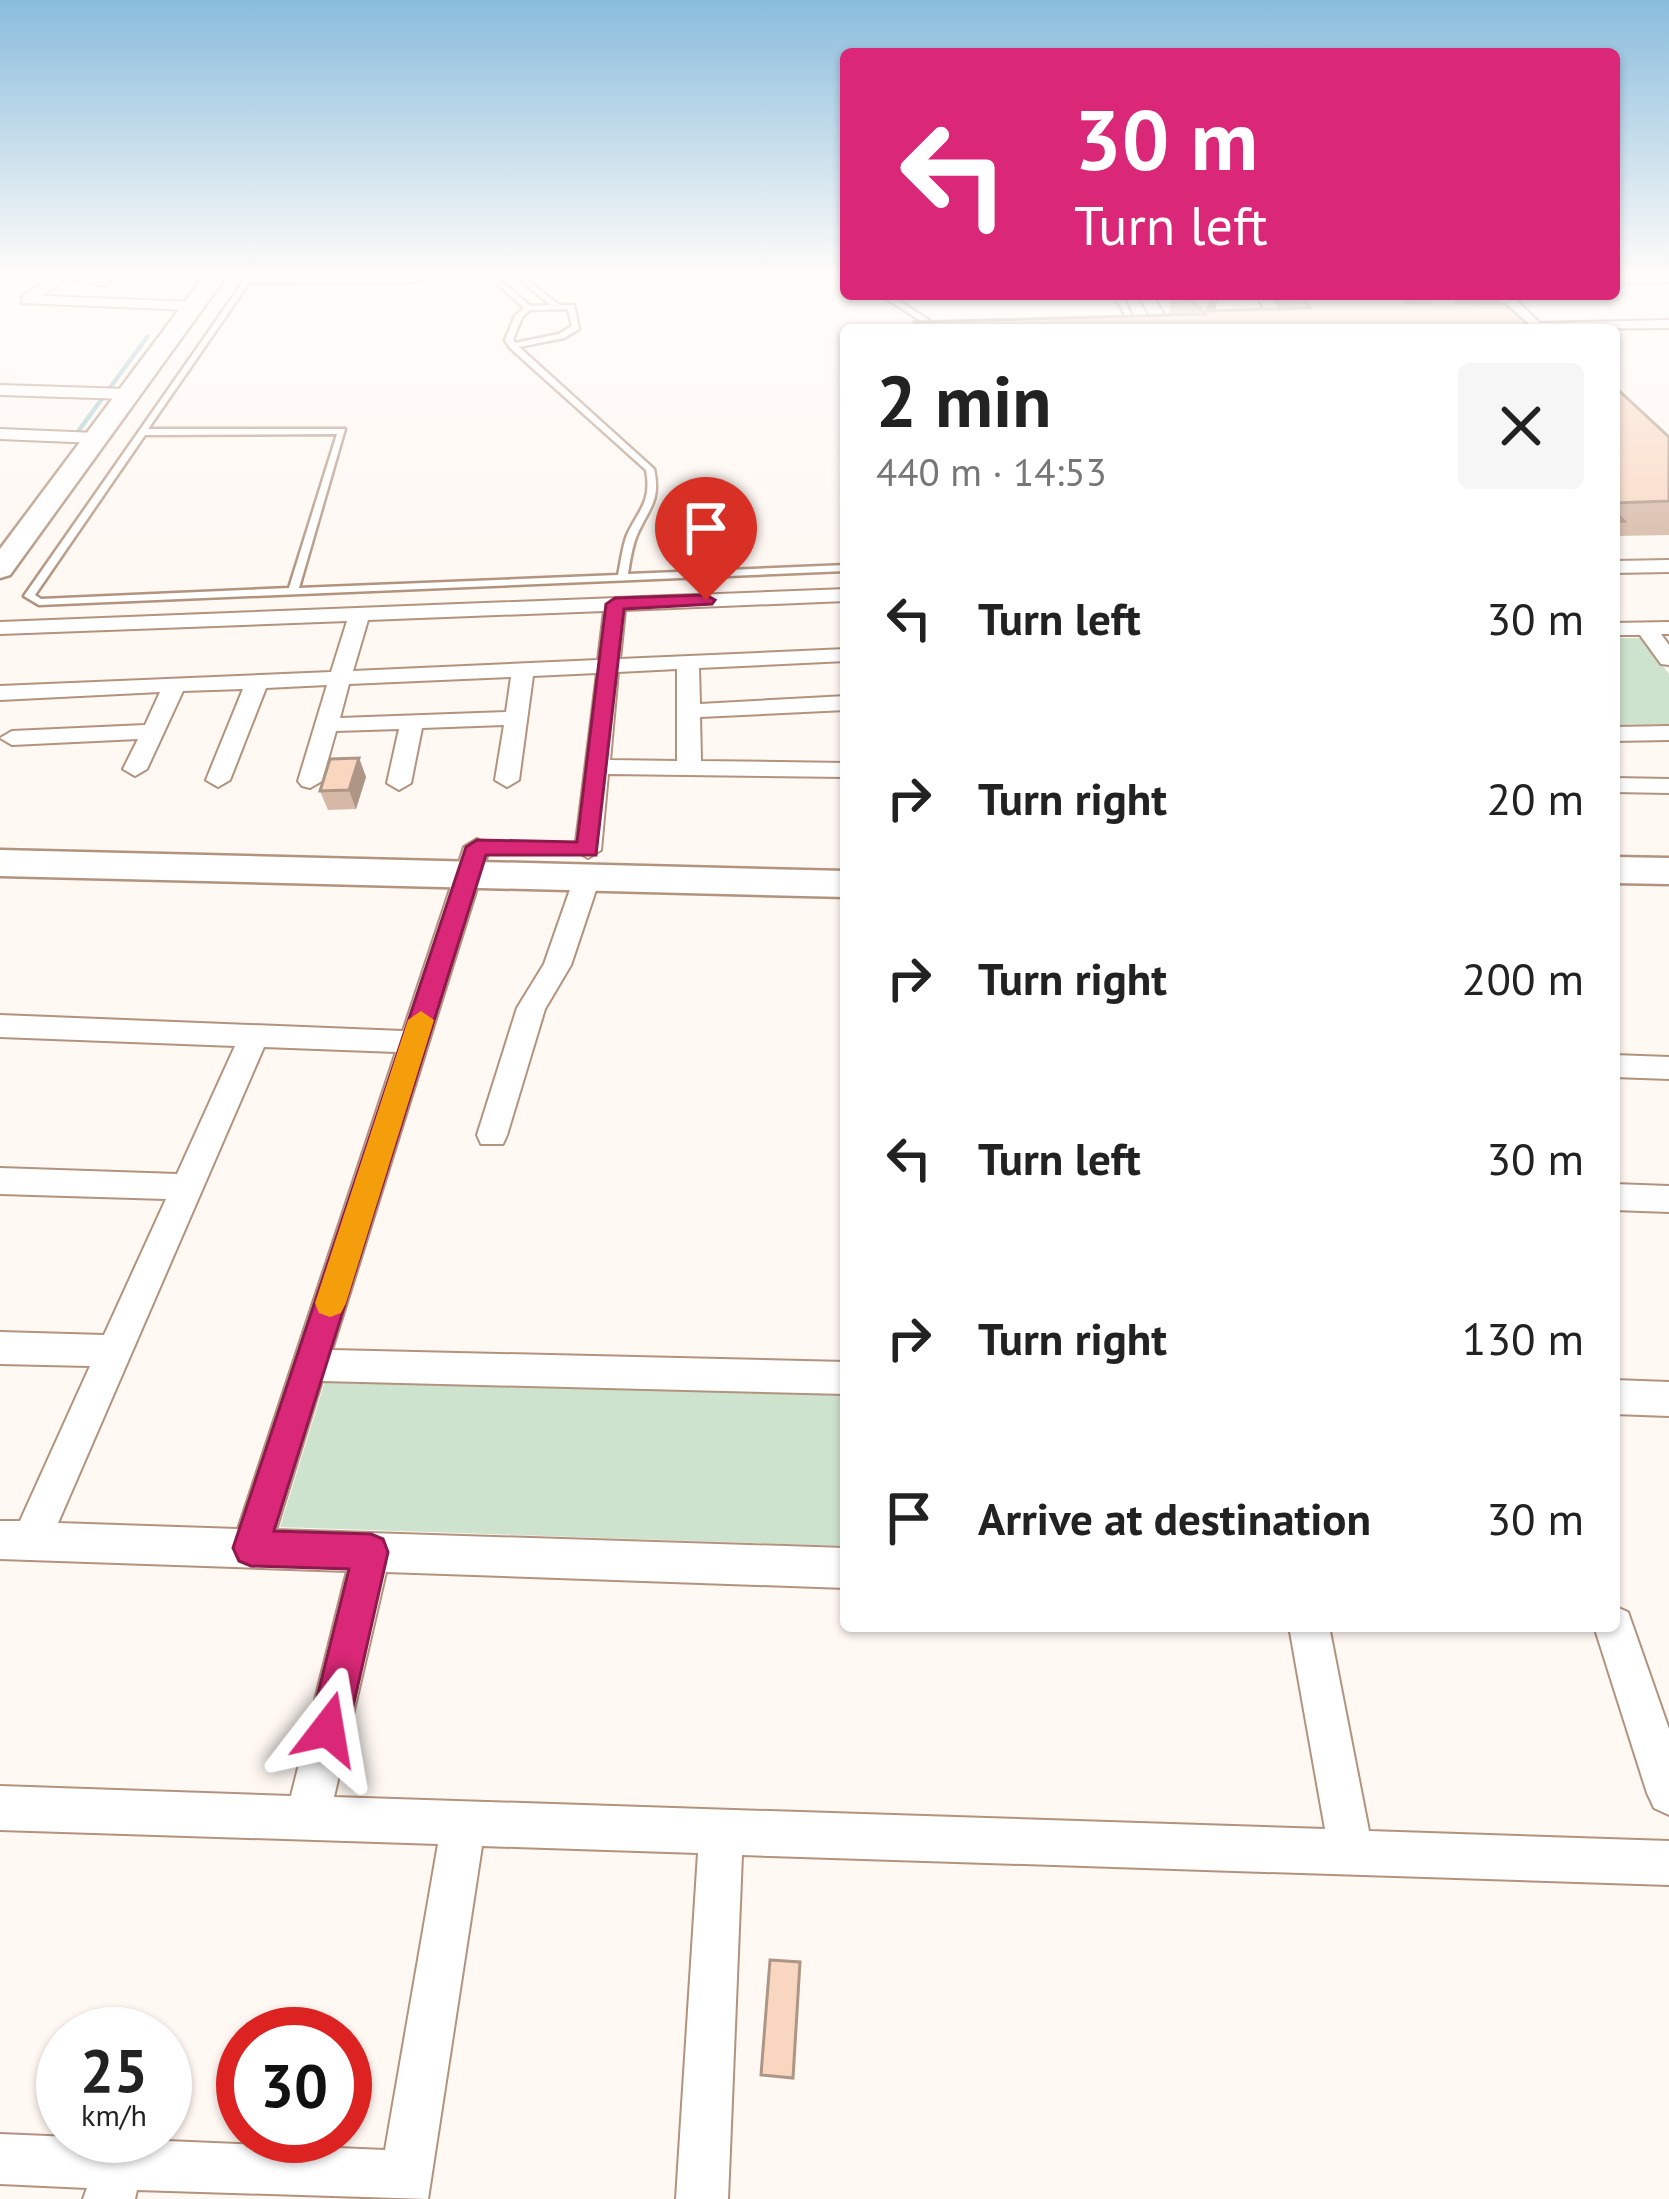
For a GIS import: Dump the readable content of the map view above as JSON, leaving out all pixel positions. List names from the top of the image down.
{
  "page": {
    "turn": ["30 m", "Turn left"],
    "heading": ["2 min", "440 m · 14:53"],
    "list": [
      {
        "name": "Turn left",
        "value": "30 m"
      },
      {
        "name": "Turn right",
        "value": "20 m"
      },
      {
        "name": "Turn right",
        "value": "200 m"
      },
      {
        "name": "Turn left",
        "value": "30 m"
      },
      {
        "name": "Turn right",
        "value": "130 m"
      },
      {
        "name": "Arrive at destination",
        "value": "30 m"
      }
    ],
    "speed": "25 km/h",
    "limit": "30"
  }
}
